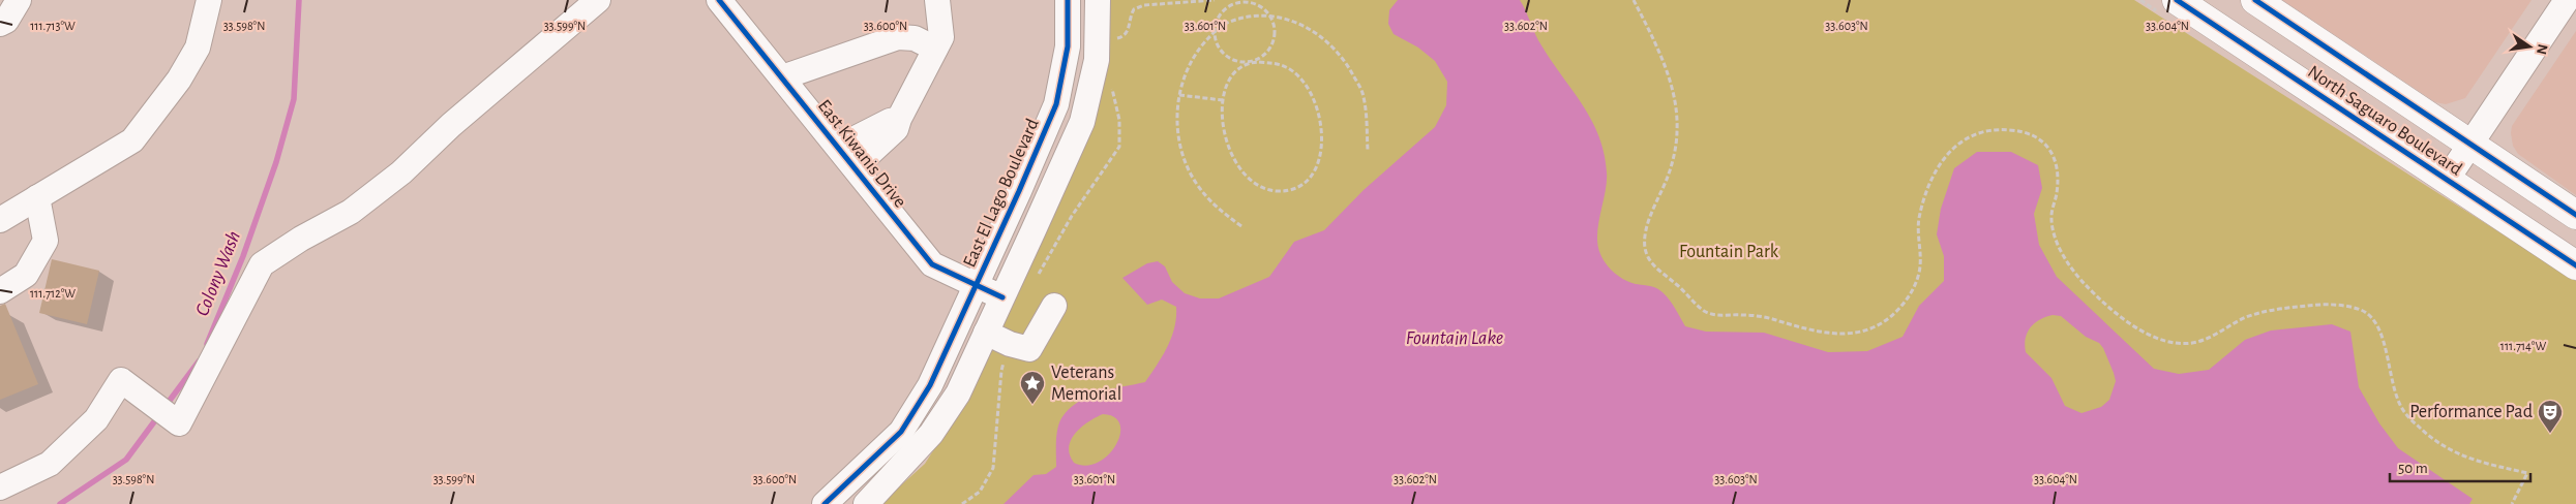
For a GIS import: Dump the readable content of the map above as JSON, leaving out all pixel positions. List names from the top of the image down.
{
  "streets": {
    "main road": ["North Saguaro Boulevard"],
    "street": ["East Kiwanis Drive", "East El Lago Boulevard"]
  },
  "crossings": [
    ["East Kiwanis Drive", "East El Lago Boulevard"]
  ],
  "water": ["Colony Wash", "Fountain Lake"],
  "parks": ["Fountain Park"],
  "places": {
    "place": ["Veterans Memorial"],
    "theatre": ["Performance Pad"]
  },
  "scale_bar": "50 m",
  "north": "right",
  "coordinates": [
    "111.713°W",
    "33.598°N",
    "33.599°N",
    "33.600°N",
    "33.601°N",
    "33.602°N",
    "33.603°N",
    "33.604°N",
    "111.712°W",
    "111.714°W"
  ]
}
